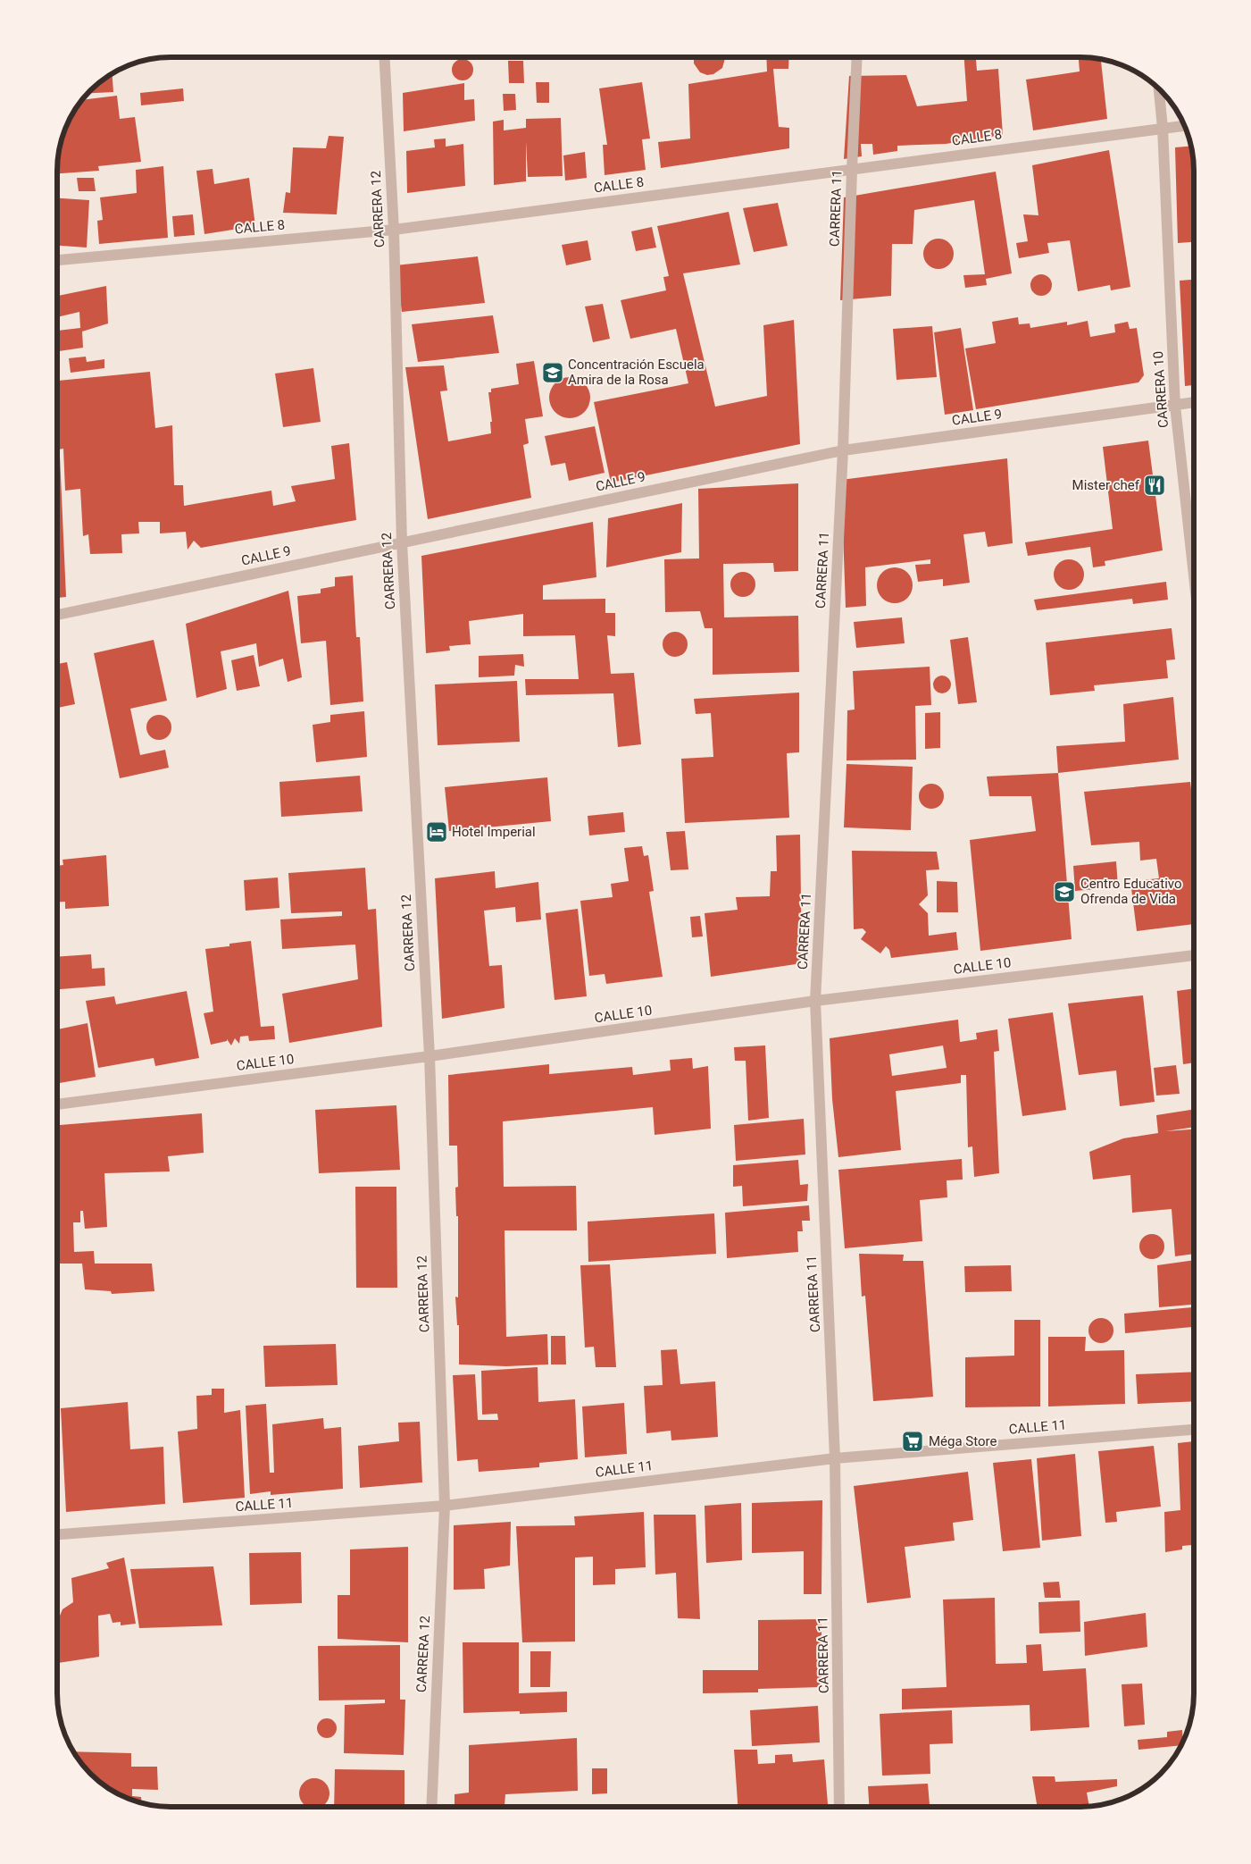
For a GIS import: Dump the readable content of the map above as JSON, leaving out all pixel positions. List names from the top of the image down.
{
  "streets": {
    "street": [
      "CALLE 8",
      "CARRERA 11",
      "CARRERA 12",
      "CARRERA 10",
      "CALLE 9",
      "CALLE 10",
      "CALLE 11"
    ]
  },
  "crossings": [
    ["CALLE 8", "CARRERA 11"],
    ["CALLE 8", "CARRERA 12"],
    ["CALLE 8", "CARRERA 10"],
    ["CARRERA 11", "CALLE 9"],
    ["CARRERA 11", "CALLE 10"],
    ["CARRERA 11", "CALLE 11"],
    ["CARRERA 12", "CALLE 9"],
    ["CARRERA 12", "CALLE 10"],
    ["CARRERA 12", "CALLE 11"],
    ["CARRERA 10", "CALLE 9"]
  ],
  "places": {
    "school or university": ["Concentración Escuela Amira de la Rosa", "Centro Educativo Ofrenda de Vida"],
    "restaurant": ["Mister chef"],
    "hotel": ["Hotel Imperial"],
    "supermarket": ["Méga Store"]
  }
}
